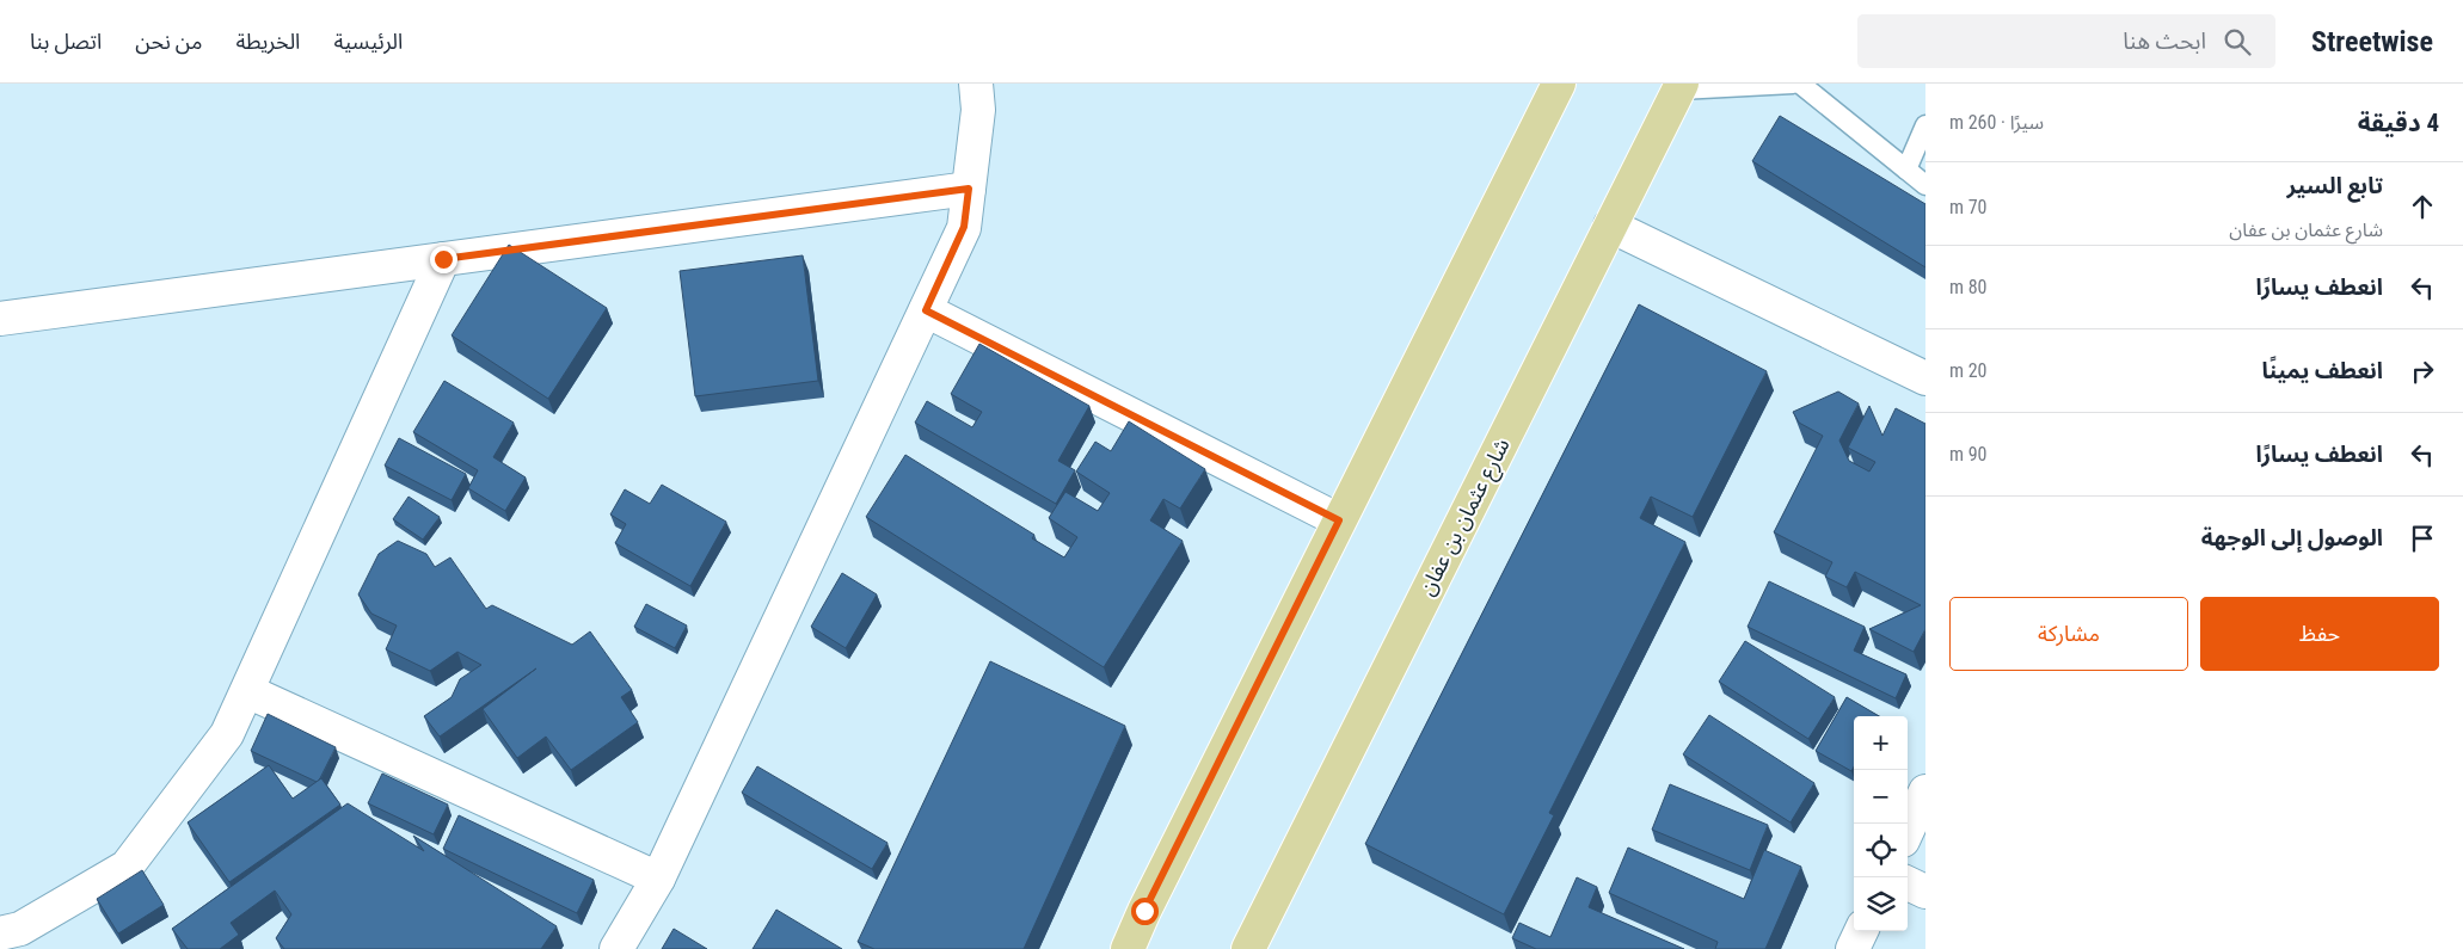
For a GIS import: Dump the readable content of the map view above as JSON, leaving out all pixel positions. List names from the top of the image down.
{
  "streets": {
    "main road": ["شارع عثمان بن عفان"]
  },
  "page": {
    "header": "Streetwise",
    "search": "ابحث هنا",
    "nav": [
      "الرئيسية",
      "الخريطة",
      "من نحن",
      "اتصل بنا"
    ],
    "heading": ["4 دقيقة", "سيرًا · 260 m"],
    "list": [
      ["تابع السير", "شارع عثمان بن عفان", "70 m"],
      ["انعطف يسارًا", "80 m"],
      ["انعطف يمينًا", "20 m"],
      ["انعطف يسارًا", "90 m"],
      "الوصول إلى الوجهة"
    ],
    "buttons": ["حفظ", "مشاركة"],
    "map_buttons": ["+", "−"]
  }
}
